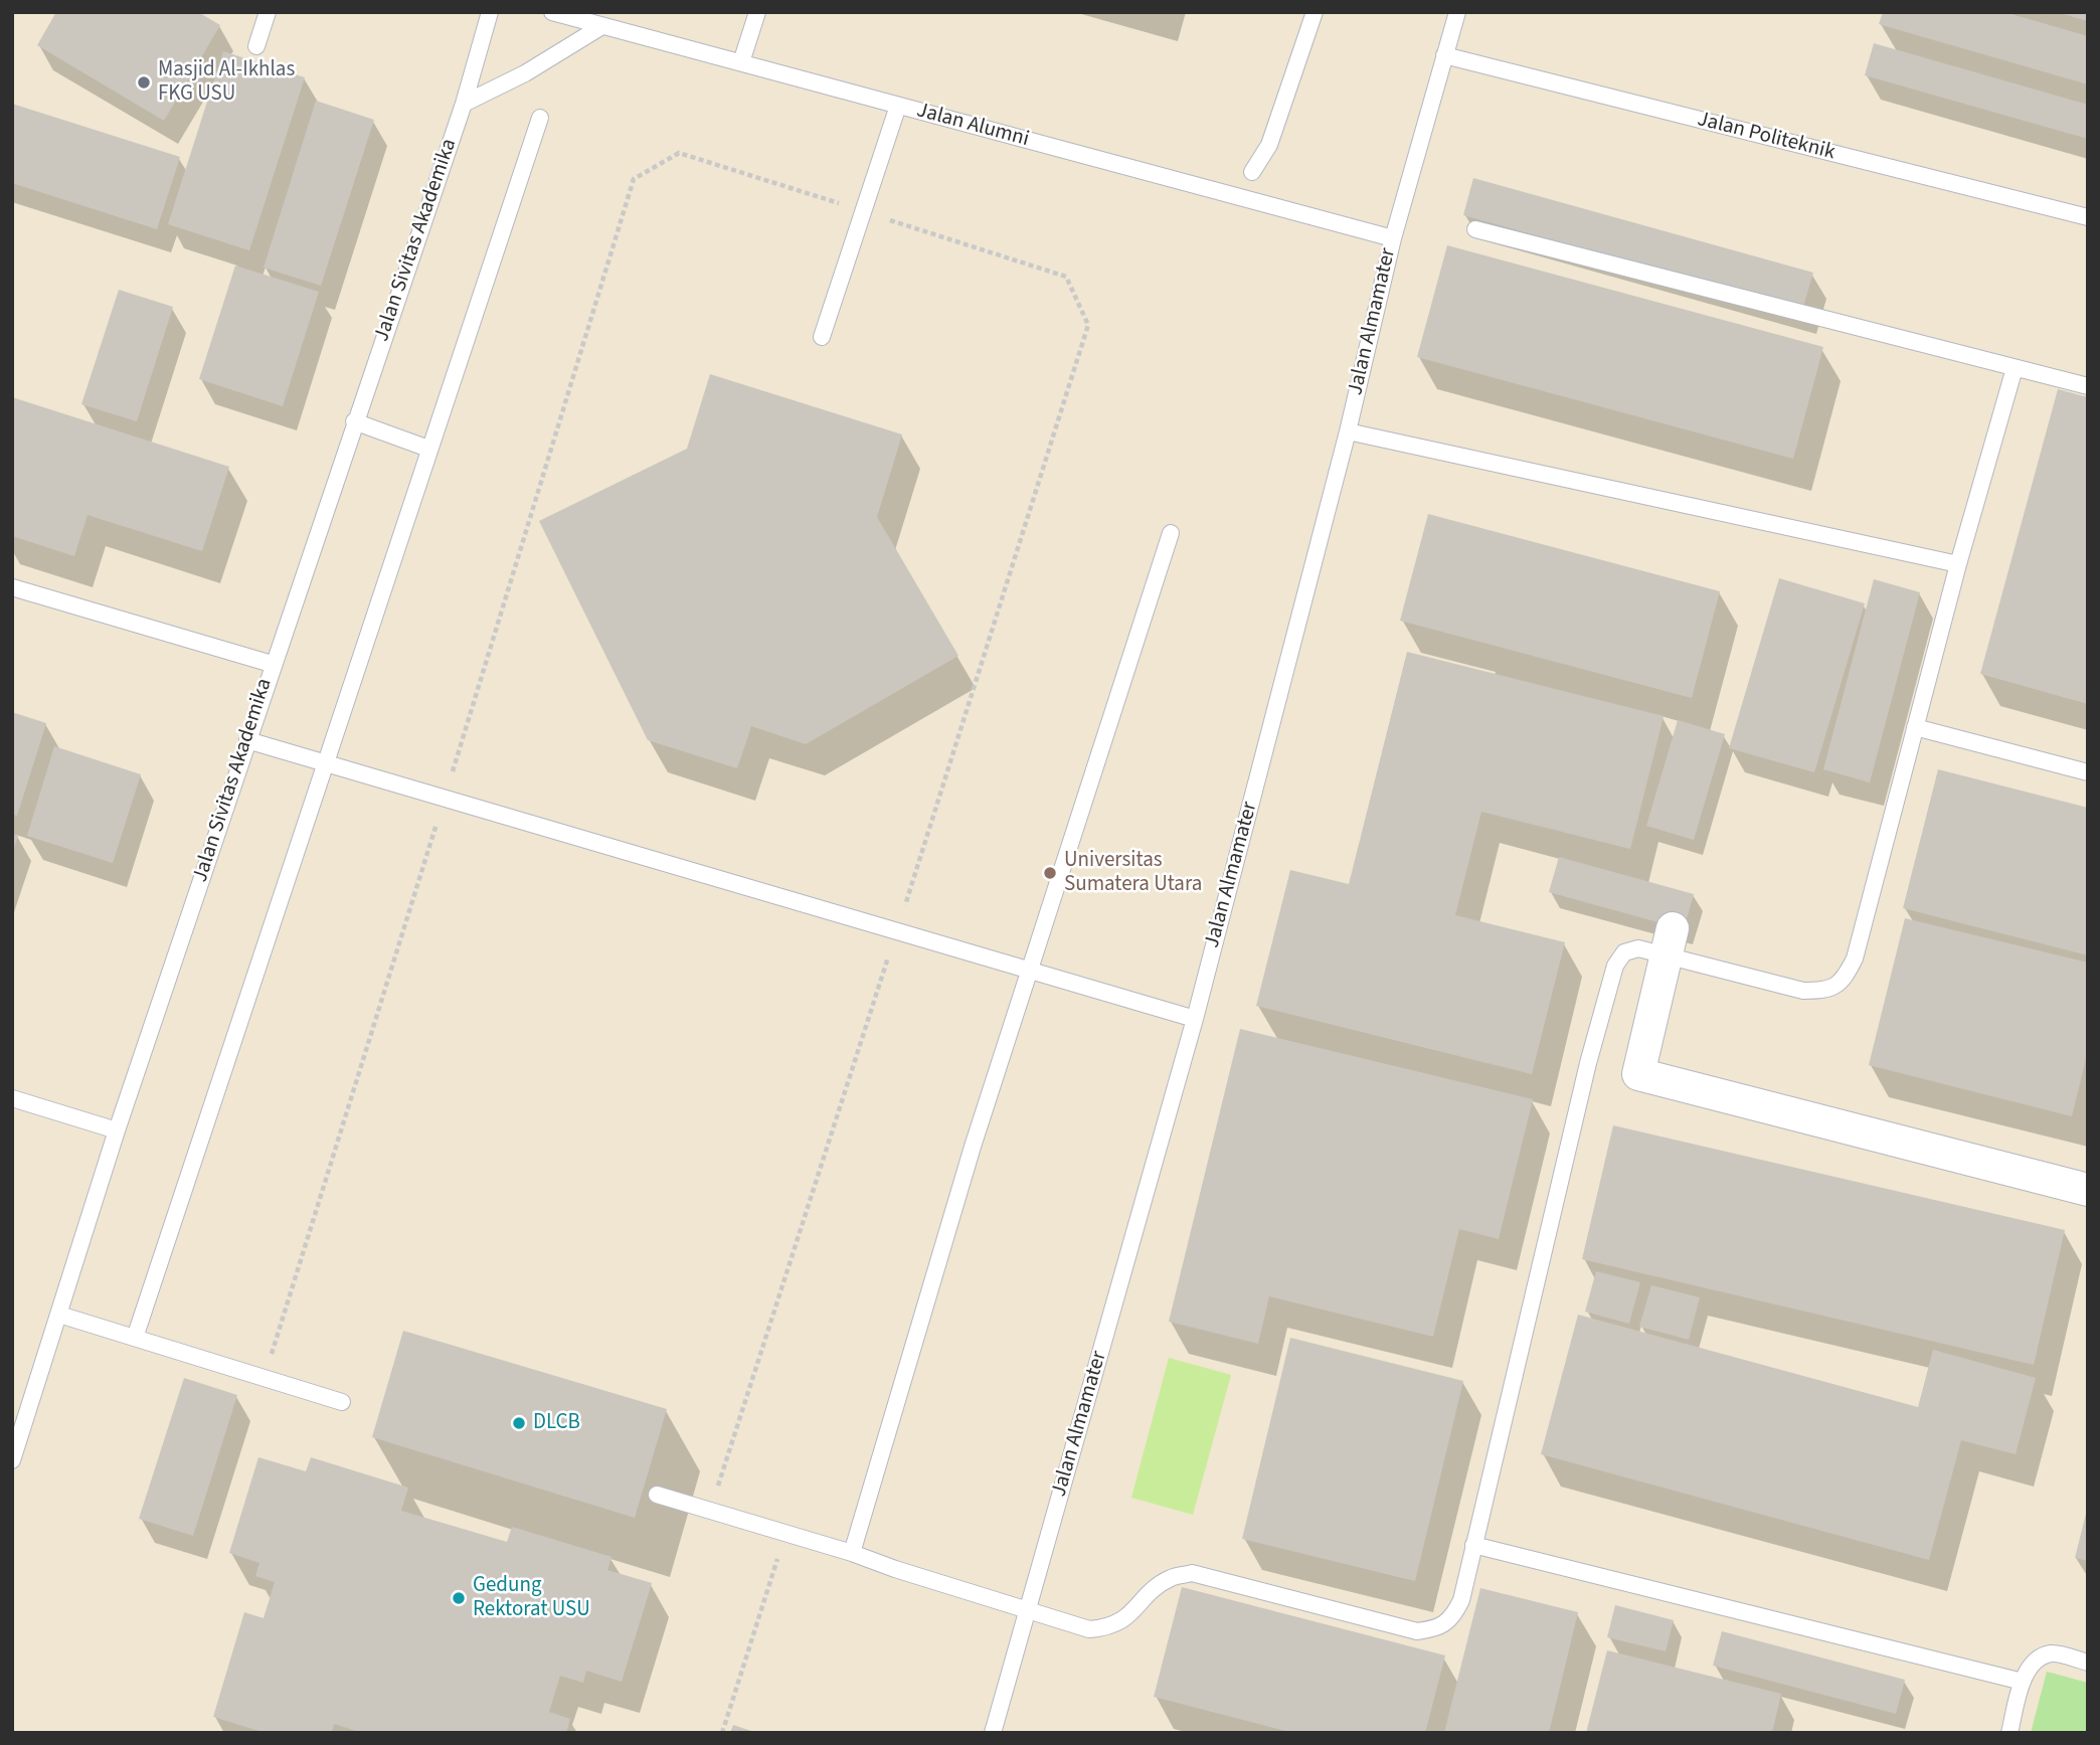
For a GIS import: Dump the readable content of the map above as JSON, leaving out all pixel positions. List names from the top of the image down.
{
  "streets": {
    "lane": [
      "Jalan Alumni",
      "Jalan Politeknik",
      "Jalan Sivitas Akademika",
      "Jalan Almamater"
    ]
  },
  "crossings": [
    ["Jalan Alumni", "Jalan Almamater"],
    ["Jalan Politeknik", "Jalan Almamater"]
  ],
  "places": [
    "Masjid Al-Ikhlas FKG USU",
    "Universitas Sumatera Utara",
    "DLCB",
    "Gedung Rektorat USU"
  ]
}
